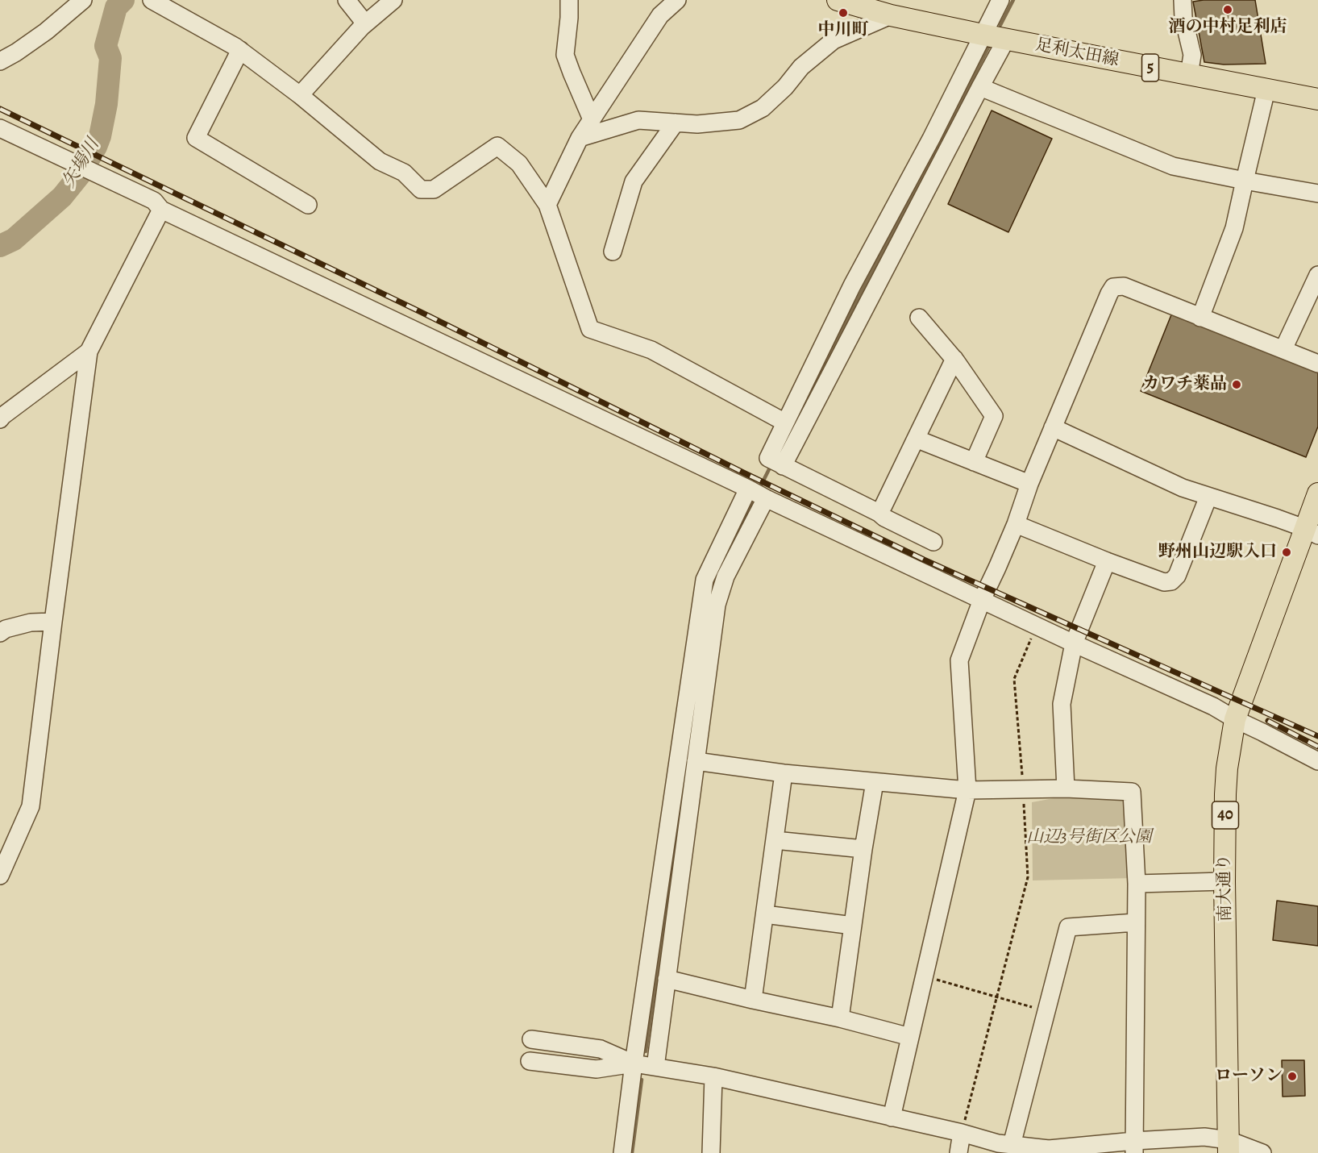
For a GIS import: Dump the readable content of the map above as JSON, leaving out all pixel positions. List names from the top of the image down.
{
  "streets": {
    "main road": [
      "足利太田線",
      "5",
      "40",
      "南大通り"
    ]
  },
  "water": ["矢場川"],
  "parks": ["山辺3号街区公園"],
  "places": [
    "酒の中村足利店",
    "中川町",
    "カワチ薬品",
    "野州山辺駅入口",
    "ローソン"
  ]
}
